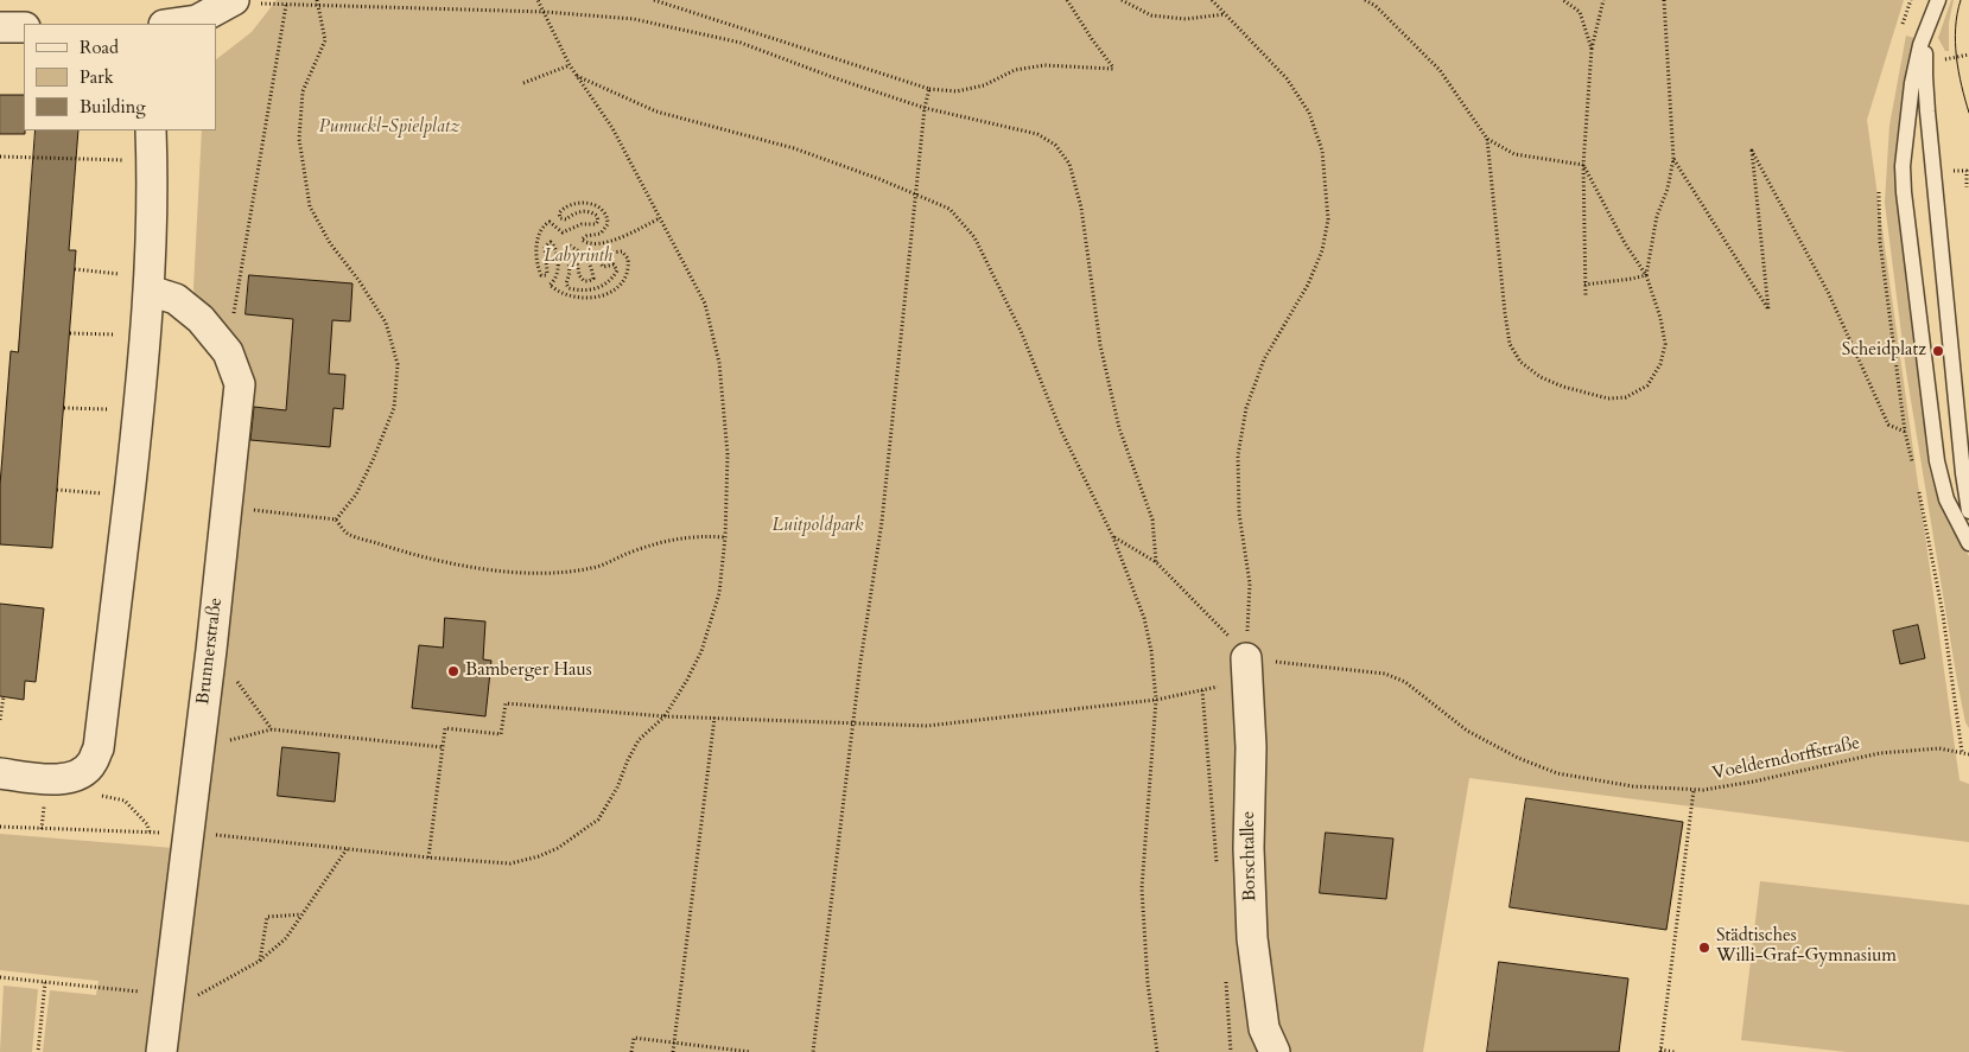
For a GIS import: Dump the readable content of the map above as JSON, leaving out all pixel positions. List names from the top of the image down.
{
  "streets": {
    "street": ["Brunnerstraße", "Borschtallee"],
    "path": ["Voelderndorffstraße"]
  },
  "crossings": [
    ["Voelderndorffstraße", "Borschtallee"]
  ],
  "parks": ["Pumuckl-Spielplatz", "Labyrinth", "Luitpoldpark"],
  "places": ["Scheidplatz", "Bamberger Haus", "Städtisches Willi-Graf-Gymnasium"],
  "legend": ["Road", "Park", "Building"]
}
